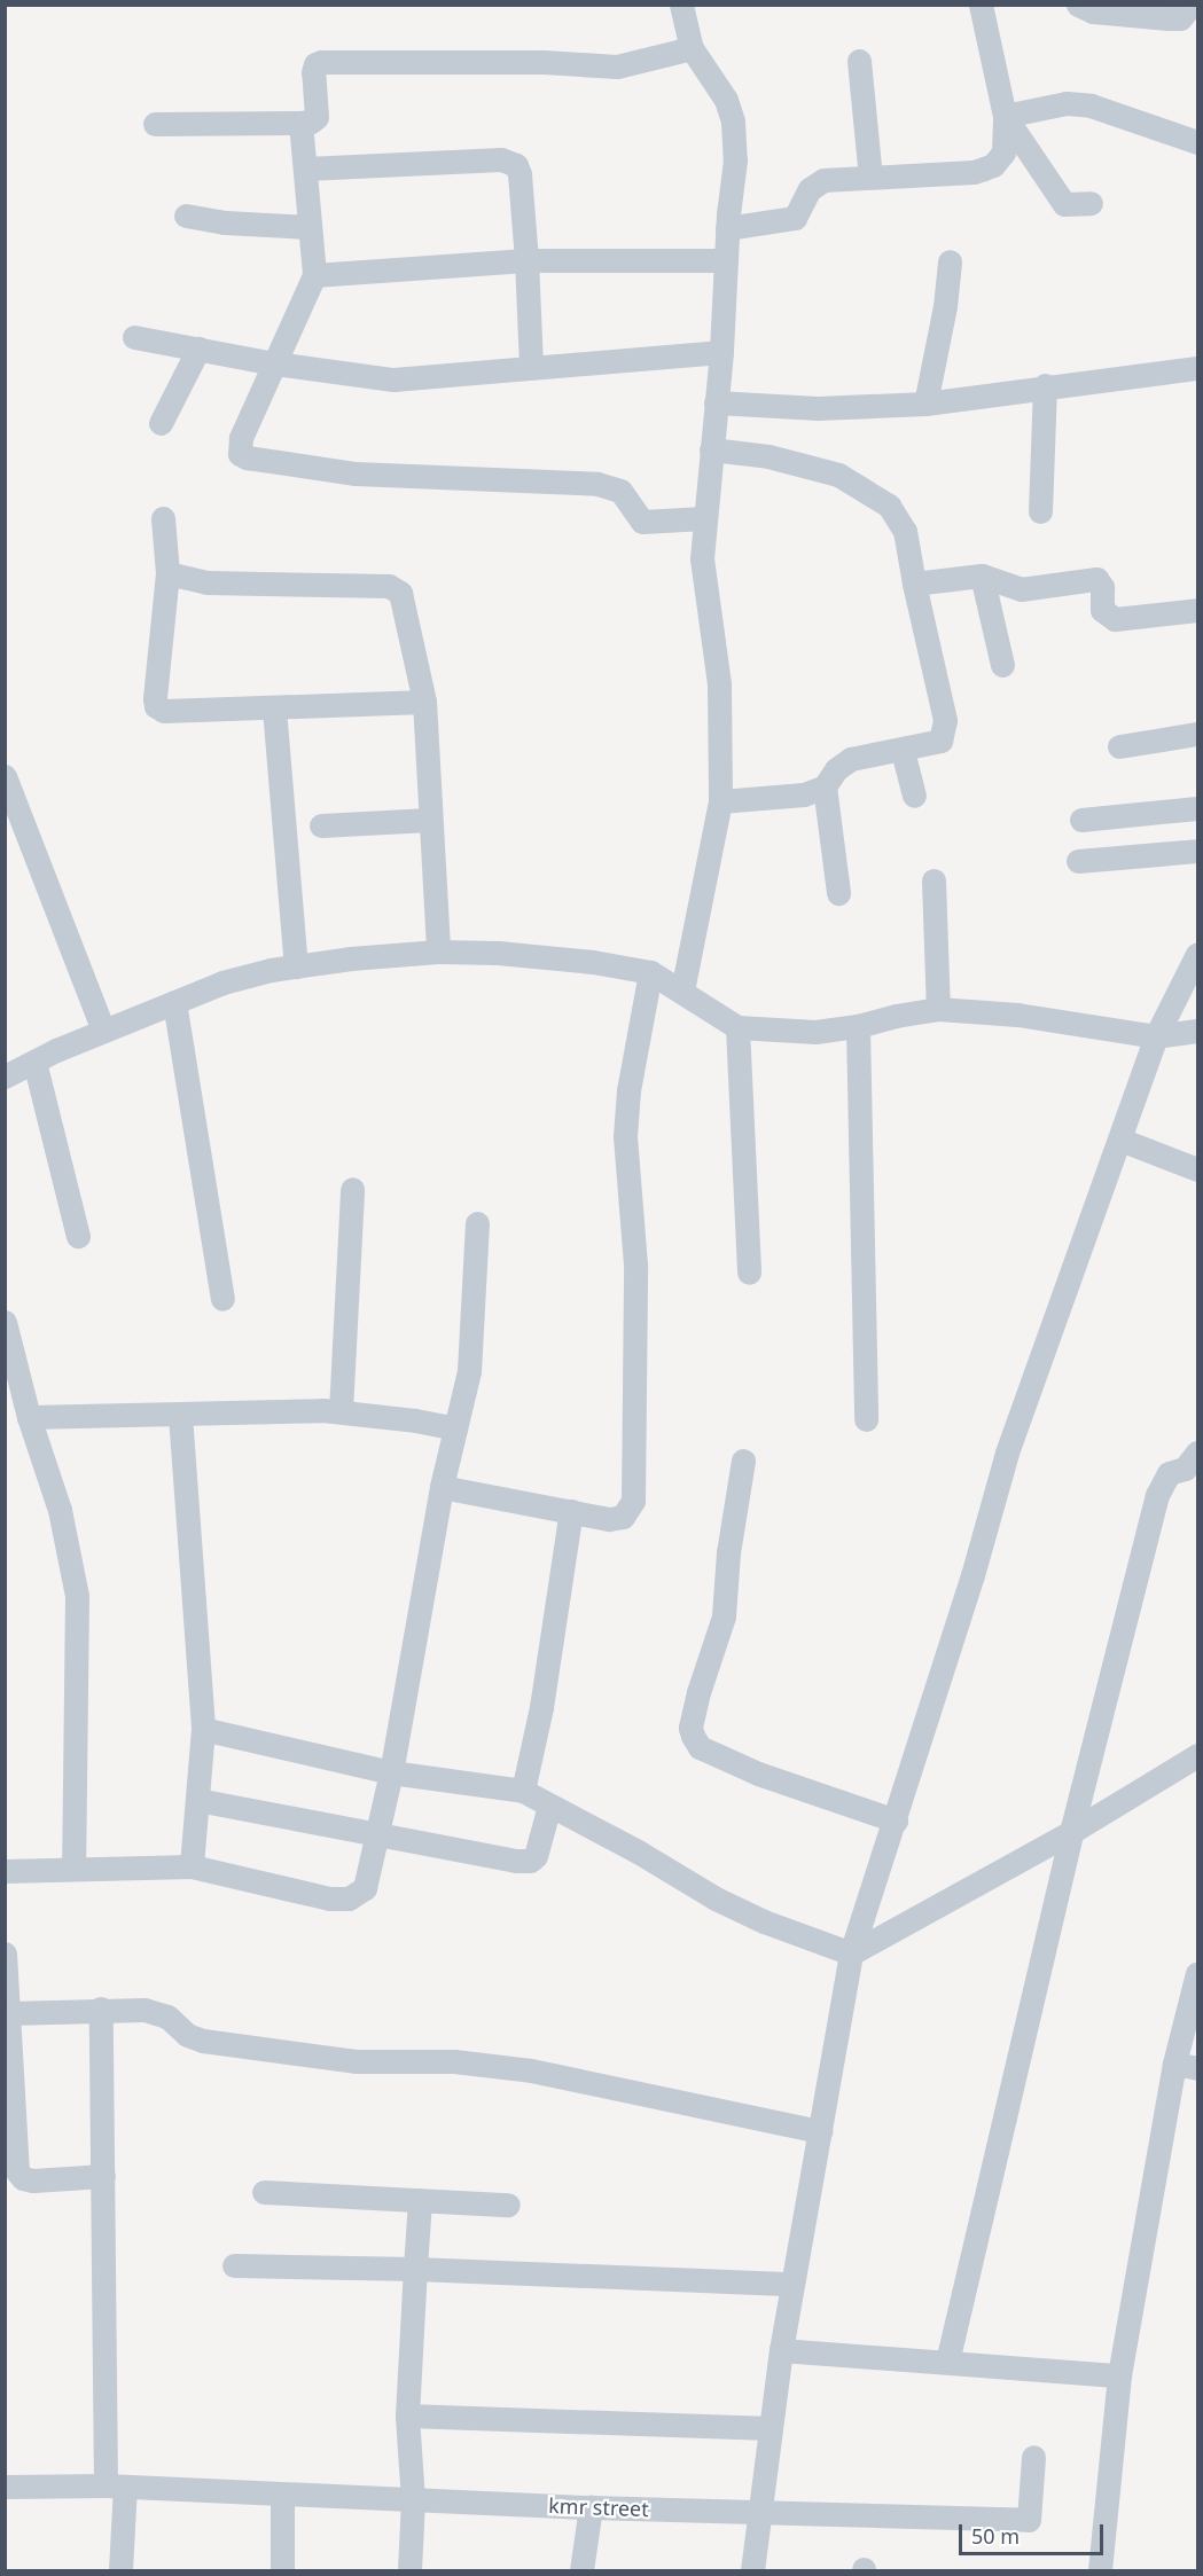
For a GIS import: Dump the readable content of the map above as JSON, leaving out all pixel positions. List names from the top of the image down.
{
  "streets": {
    "street": ["kmr street"]
  },
  "scale_bar": "50 m"
}
